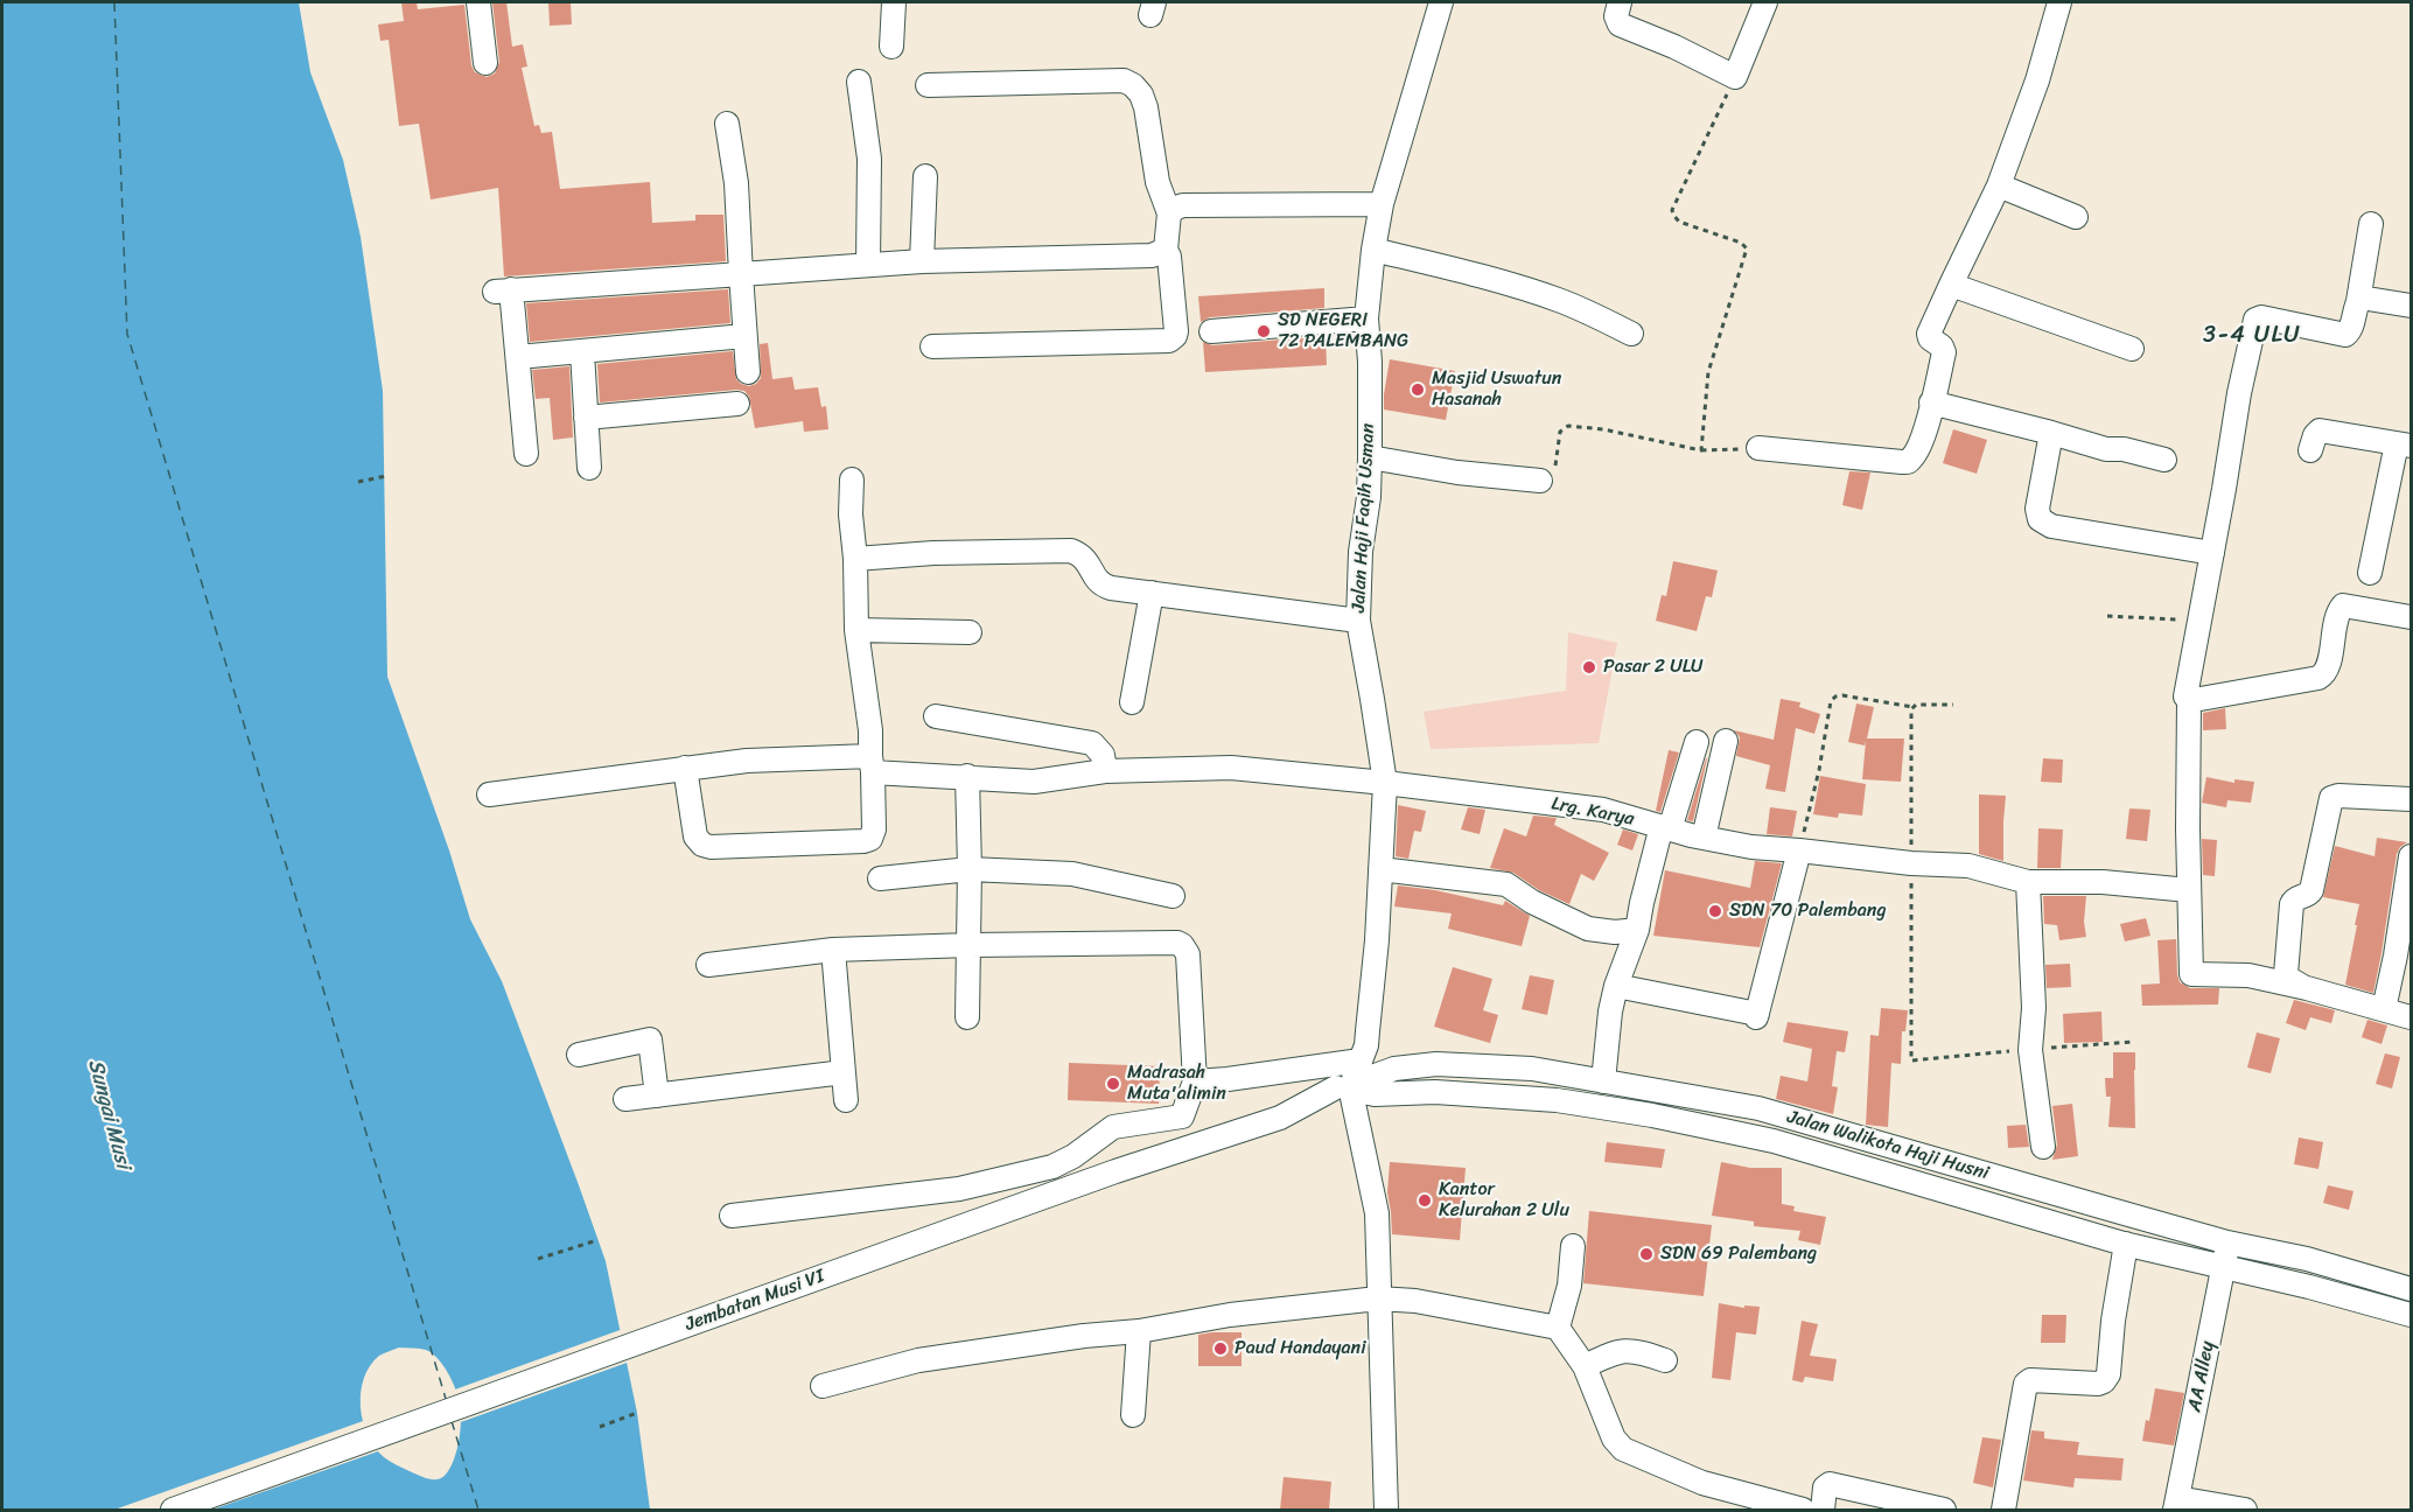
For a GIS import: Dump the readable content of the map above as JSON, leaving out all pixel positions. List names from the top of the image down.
{
  "streets": {
    "street": [
      "Jalan Haji Faqih Usman",
      "Lrg. Karya",
      "Jalan Walikota Haji Husni",
      "Jembatan Musi VI",
      "AA Alley"
    ]
  },
  "crossings": [
    ["Jalan Haji Faqih Usman", "Lrg. Karya"],
    ["Jalan Haji Faqih Usman", "Jalan Walikota Haji Husni"],
    ["Jalan Haji Faqih Usman", "Jembatan Musi VI"],
    ["Jalan Walikota Haji Husni", "Jembatan Musi VI"],
    ["Jalan Walikota Haji Husni", "AA Alley"]
  ],
  "districts": ["3-4 ULU"],
  "water": ["Sungai Musi"],
  "places": [
    "SD NEGERI 72 PALEMBANG",
    "Masjid Uswatun Hasanah",
    "Pasar 2 ULU",
    "SDN 70 Palembang",
    "Madrasah Muta'alimin",
    "Kantor Kelurahan 2 Ulu",
    "SDN 69 Palembang",
    "Paud Handayani"
  ]
}
